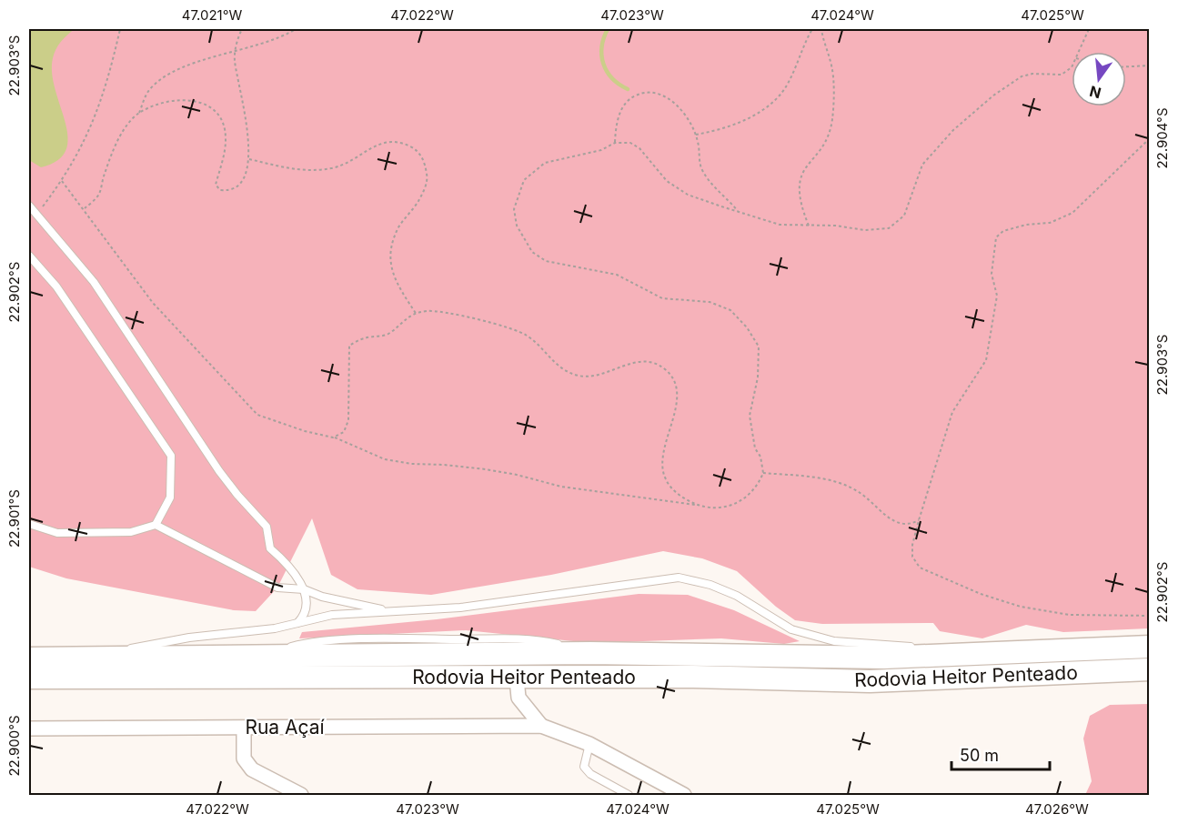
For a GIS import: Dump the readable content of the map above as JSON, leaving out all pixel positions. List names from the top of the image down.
{
  "streets": {
    "main road": ["Rodovia Heitor Penteado"],
    "street": ["Rua Açaí"]
  },
  "scale_bar": "50 m",
  "north": "bottom",
  "coordinates": [
    "47.021°W",
    "47.022°W",
    "47.023°W",
    "47.024°W",
    "47.025°W",
    "22.903°S",
    "22.904°S",
    "22.902°S",
    "22.901°S",
    "22.900°S",
    "47.026°W"
  ]
}
